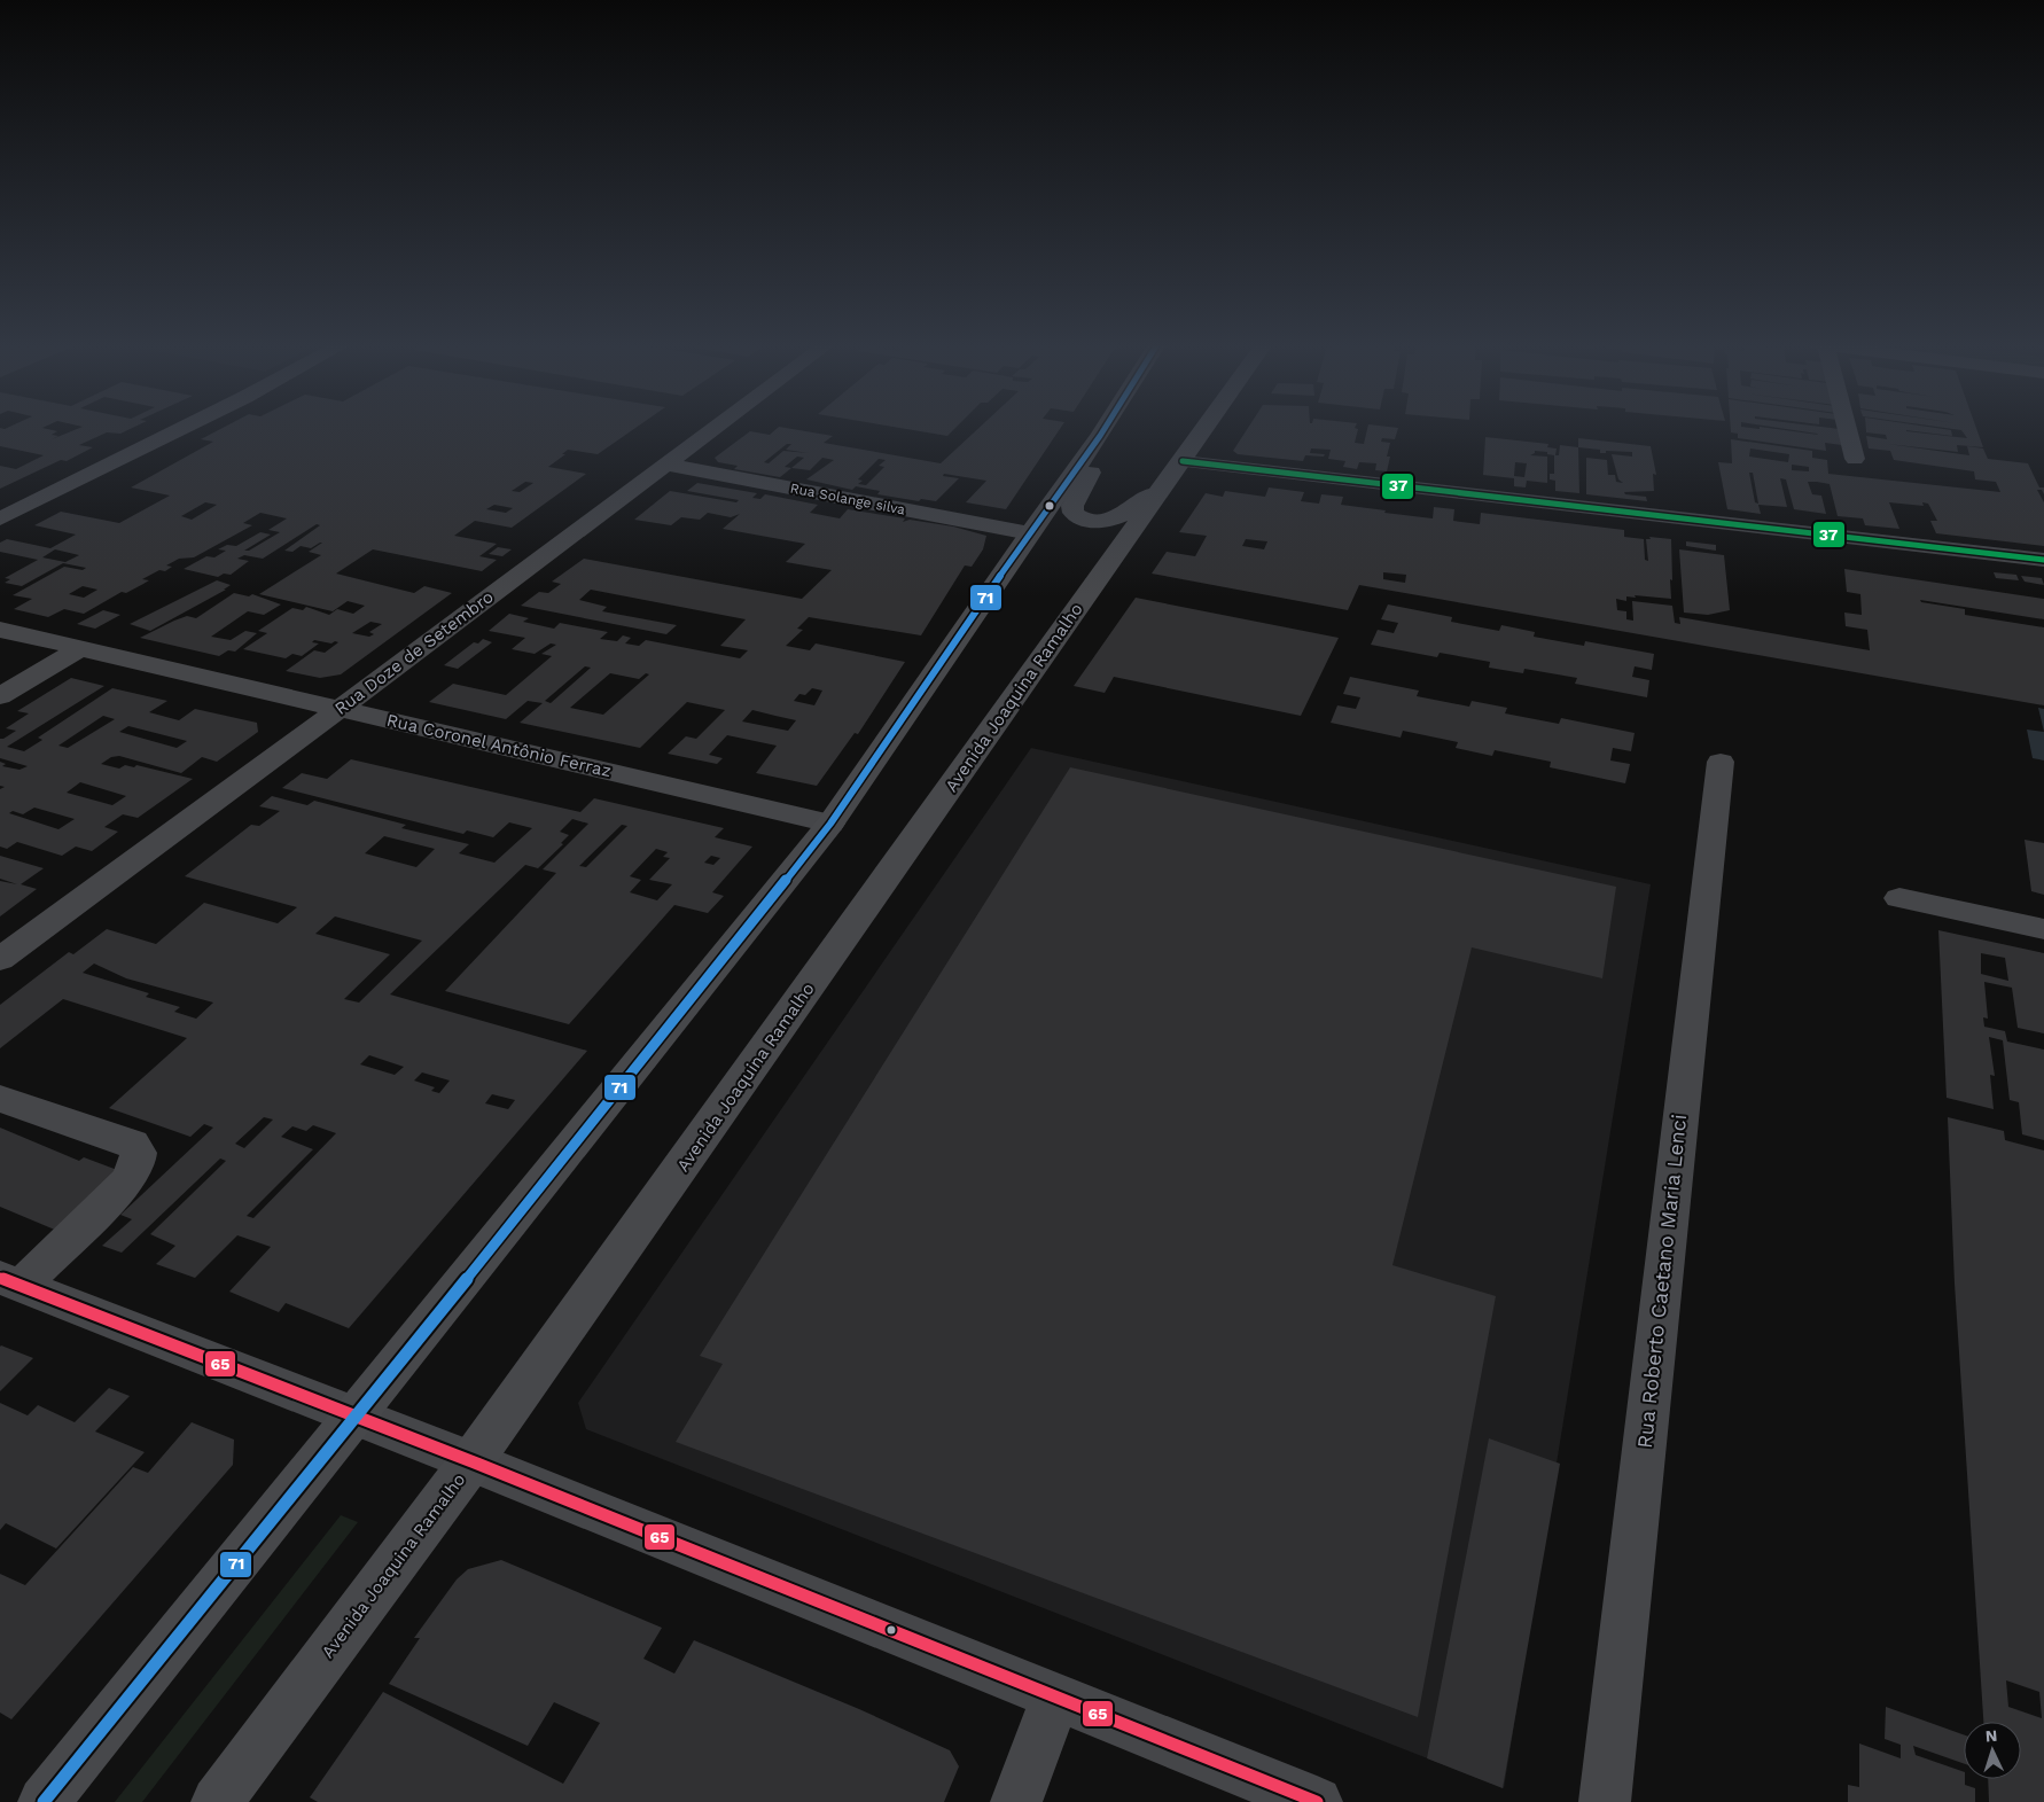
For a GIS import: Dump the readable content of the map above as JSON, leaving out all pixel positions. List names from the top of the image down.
{
  "streets": {
    "main road": ["Avenida Joaquina Ramalho"],
    "street": [
      "Rua Solange silva",
      "Rua Doze de Setembro",
      "Rua Coronel Antônio Ferraz",
      "Rua Roberto Caetano Maria Lenci"
    ]
  },
  "crossings": [
    ["Rua Solange silva", "Rua Doze de Setembro"],
    ["Rua Doze de Setembro", "Rua Coronel Antônio Ferraz"]
  ],
  "lines": ["transit line 71", "transit line 37", "transit line 65"],
  "north": "top"
}
